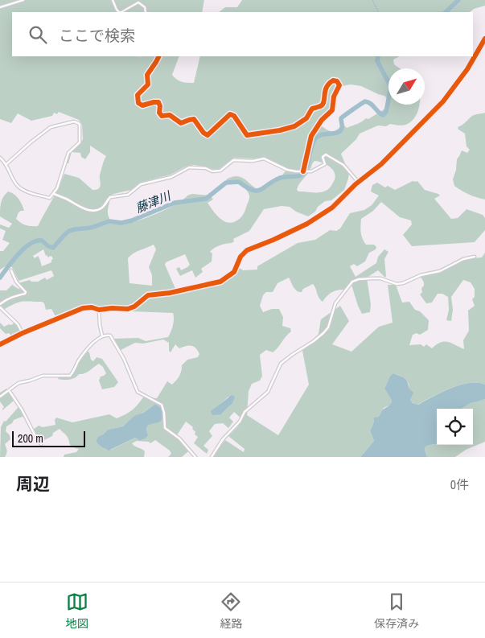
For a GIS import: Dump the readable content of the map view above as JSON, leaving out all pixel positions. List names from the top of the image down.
{
  "water": ["藤津川"],
  "scale_bar": "200 m",
  "north": "top right",
  "page": {
    "search": "ここで検索",
    "scale": "200 m",
    "heading": ["周辺", "0件"],
    "nav": ["地図", "経路", "保存済み"]
  }
}
